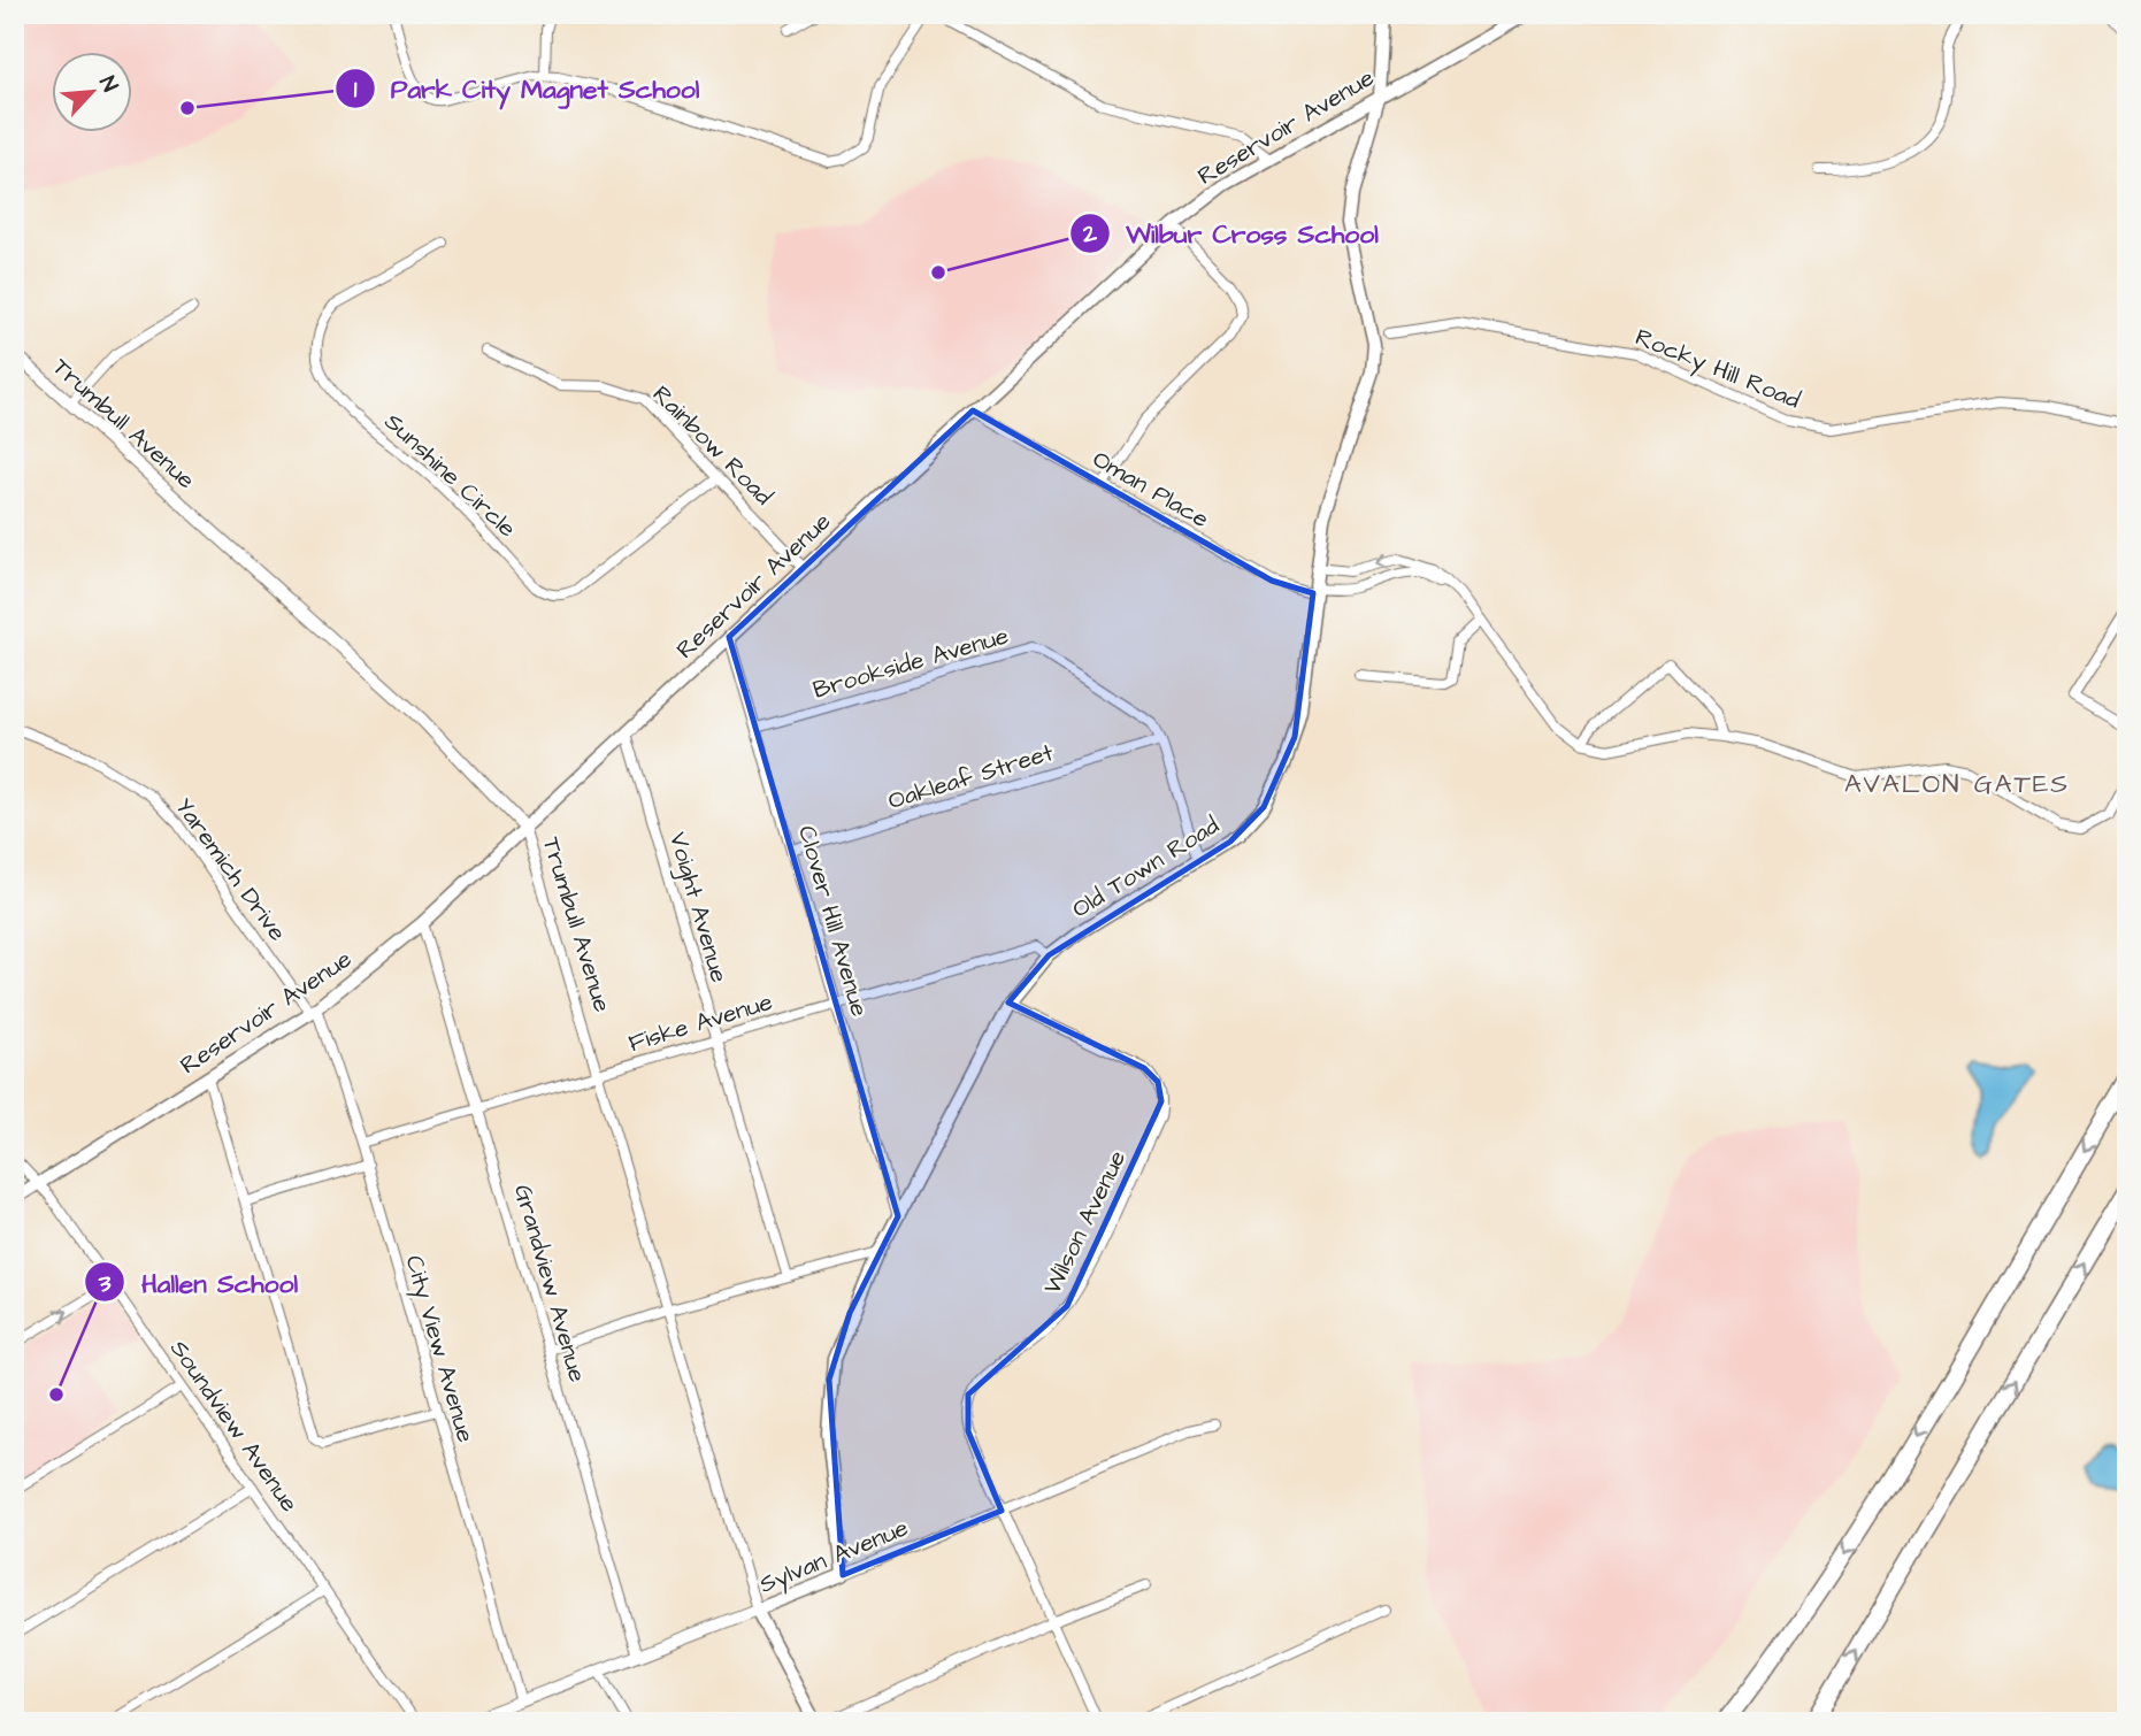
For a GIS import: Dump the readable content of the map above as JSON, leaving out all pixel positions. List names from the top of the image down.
{
  "streets": {
    "main road": ["Reservoir Avenue", "Old Town Road", "Sylvan Avenue"],
    "street": [
      "Rocky Hill Road",
      "Trumbull Avenue",
      "Rainbow Road",
      "Sunshine Circle",
      "Oman Place",
      "Brookside Avenue",
      "Oakleaf Street",
      "Yaremich Drive",
      "Voight Avenue",
      "Clover Hill Avenue",
      "Fiske Avenue",
      "Wilson Avenue",
      "Grandview Avenue",
      "City View Avenue",
      "Soundview Avenue"
    ]
  },
  "crossings": [
    ["Reservoir Avenue", "Trumbull Avenue"],
    ["Reservoir Avenue", "Rainbow Road"],
    ["Reservoir Avenue", "Oman Place"],
    ["Reservoir Avenue", "Old Town Road"],
    ["Reservoir Avenue", "Yaremich Drive"],
    ["Reservoir Avenue", "Voight Avenue"],
    ["Reservoir Avenue", "Clover Hill Avenue"],
    ["Reservoir Avenue", "Grandview Avenue"],
    ["Reservoir Avenue", "City View Avenue"],
    ["Reservoir Avenue", "Soundview Avenue"],
    ["Trumbull Avenue", "Fiske Avenue"],
    ["Trumbull Avenue", "Sylvan Avenue"],
    ["Rainbow Road", "Sunshine Circle"],
    ["Oman Place", "Old Town Road"],
    ["Brookside Avenue", "Oakleaf Street"],
    ["Brookside Avenue", "Old Town Road"],
    ["Brookside Avenue", "Clover Hill Avenue"],
    ["Oakleaf Street", "Clover Hill Avenue"],
    ["Old Town Road", "Clover Hill Avenue"],
    ["Old Town Road", "Fiske Avenue"],
    ["Old Town Road", "Wilson Avenue"],
    ["Old Town Road", "Sylvan Avenue"],
    ["Yaremich Drive", "City View Avenue"],
    ["Voight Avenue", "Fiske Avenue"],
    ["Clover Hill Avenue", "Fiske Avenue"],
    ["Fiske Avenue", "Grandview Avenue"],
    ["Fiske Avenue", "City View Avenue"],
    ["Wilson Avenue", "Sylvan Avenue"],
    ["Grandview Avenue", "Sylvan Avenue"],
    ["City View Avenue", "Sylvan Avenue"]
  ],
  "districts": ["AVALON GATES"],
  "places": ["Park City Magnet School", "Wilbur Cross School", "Hallen School"],
  "north": "top right"
}
